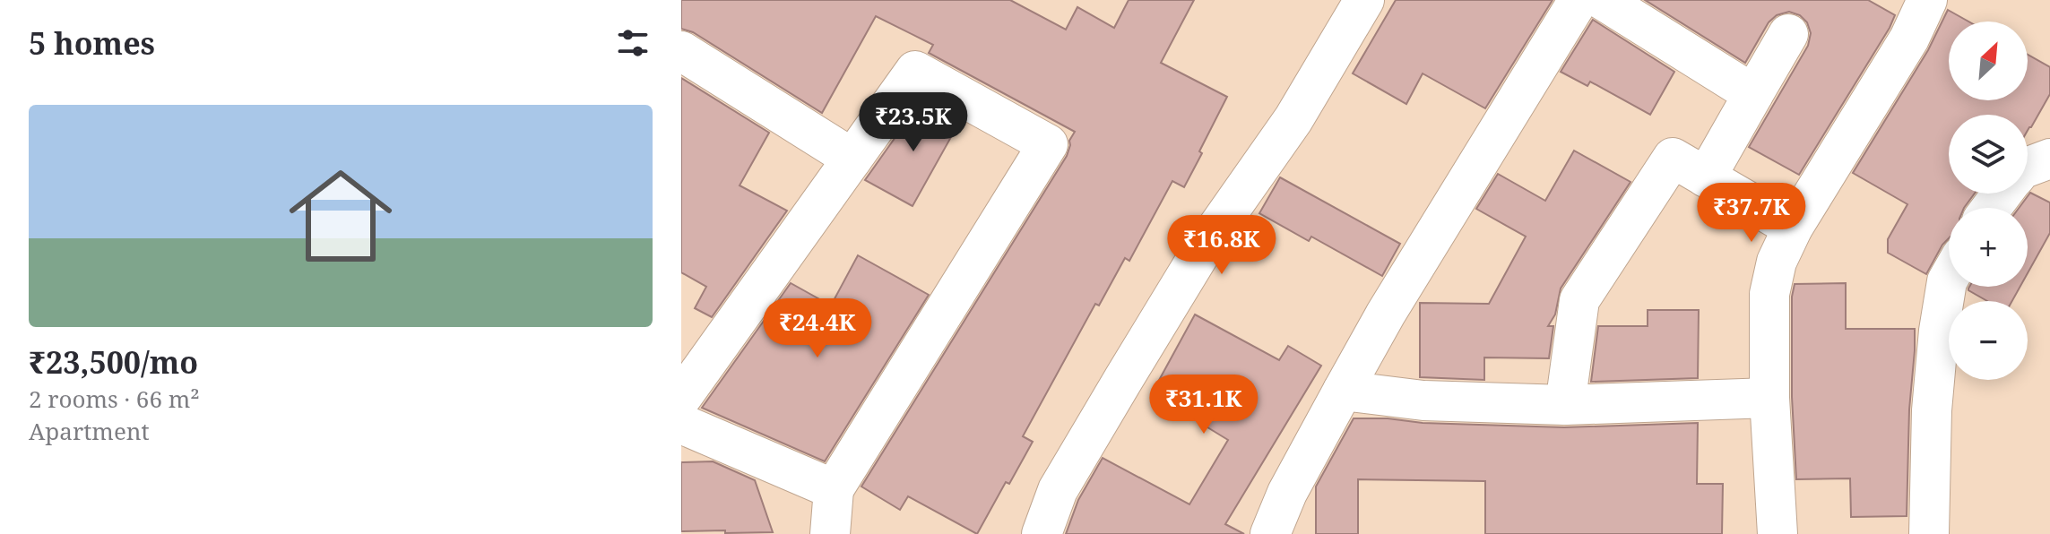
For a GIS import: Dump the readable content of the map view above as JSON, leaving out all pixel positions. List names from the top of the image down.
{
  "north": "top right",
  "page": {
    "heading": "5 homes",
    "map_buttons": ["+", "−"],
    "list": [
      {
        "name": "₹23,500/mo",
        "note": "2 rooms · 66 m² · Apartment"
      }
    ],
    "price": [
      "₹23.5K",
      "₹37.7K",
      "₹16.8K",
      "₹24.4K",
      "₹31.1K"
    ]
  }
}
